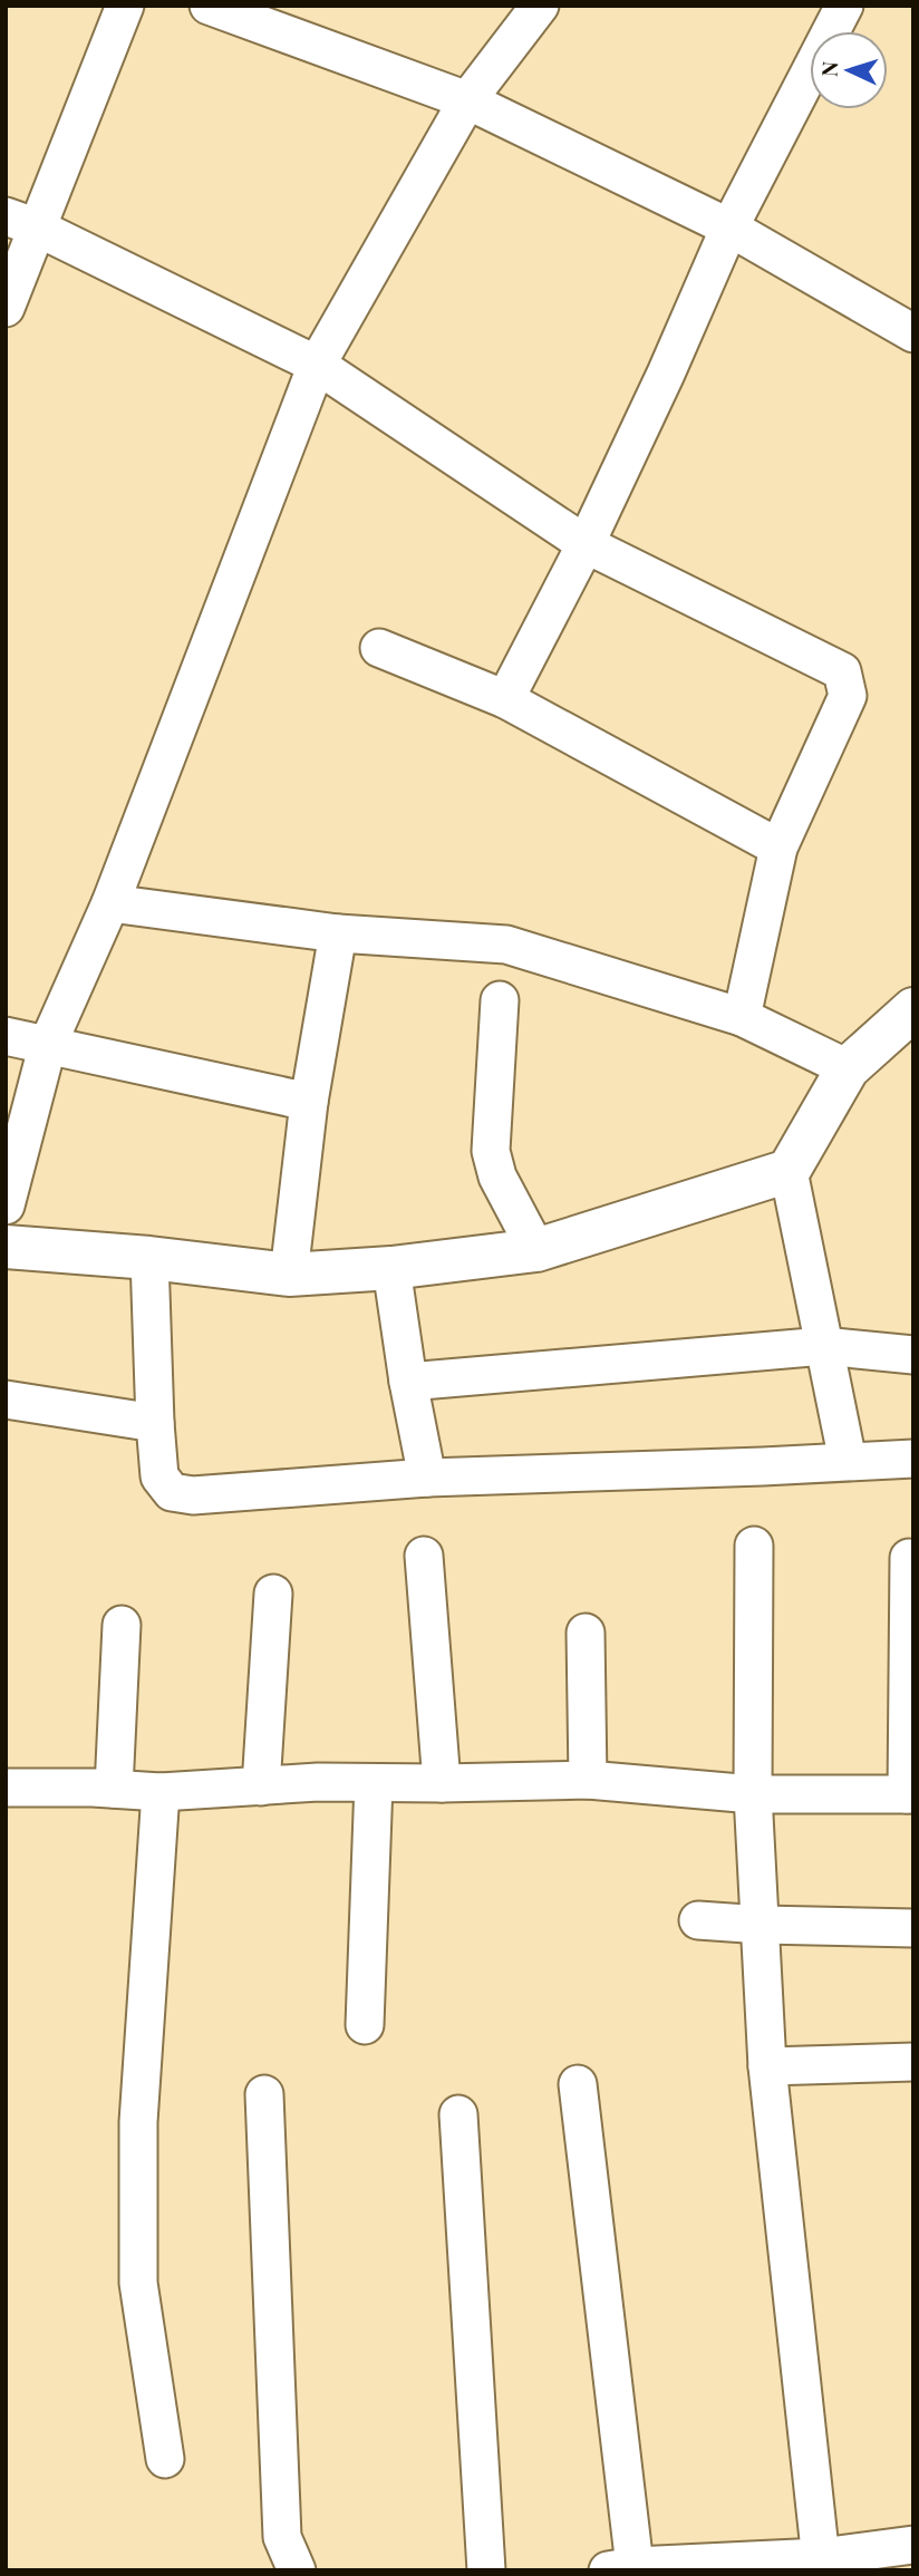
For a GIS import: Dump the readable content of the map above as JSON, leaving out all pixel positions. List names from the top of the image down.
{
  "north": "left"
}
